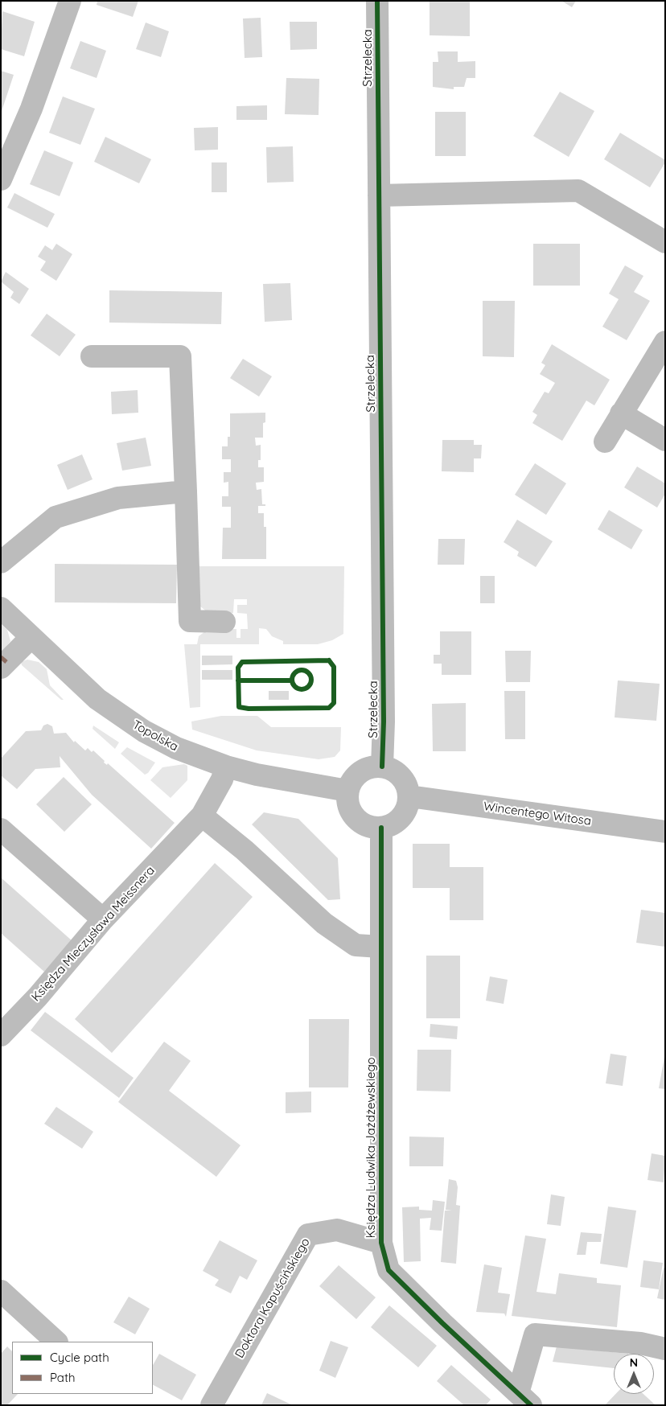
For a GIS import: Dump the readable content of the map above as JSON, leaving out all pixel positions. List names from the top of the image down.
{
  "streets": {
    "street": [
      "Strzelecka",
      "Topolska",
      "Wincentego Witosa",
      "Księdza Mieczysława Meissnera",
      "Księdza Ludwika Jażdżewskiego",
      "Doktora Kapuścińskiego"
    ]
  },
  "crossings": [
    ["Strzelecka", "Topolska"],
    ["Strzelecka", "Wincentego Witosa"],
    ["Strzelecka", "Księdza Ludwika Jażdżewskiego"],
    ["Topolska", "Wincentego Witosa"],
    ["Topolska", "Księdza Mieczysława Meissnera"],
    ["Topolska", "Księdza Ludwika Jażdżewskiego"],
    ["Wincentego Witosa", "Księdza Ludwika Jażdżewskiego"],
    ["Księdza Ludwika Jażdżewskiego", "Doktora Kapuścińskiego"]
  ],
  "legend": ["Cycle path", "Path"],
  "north": "top"
}
